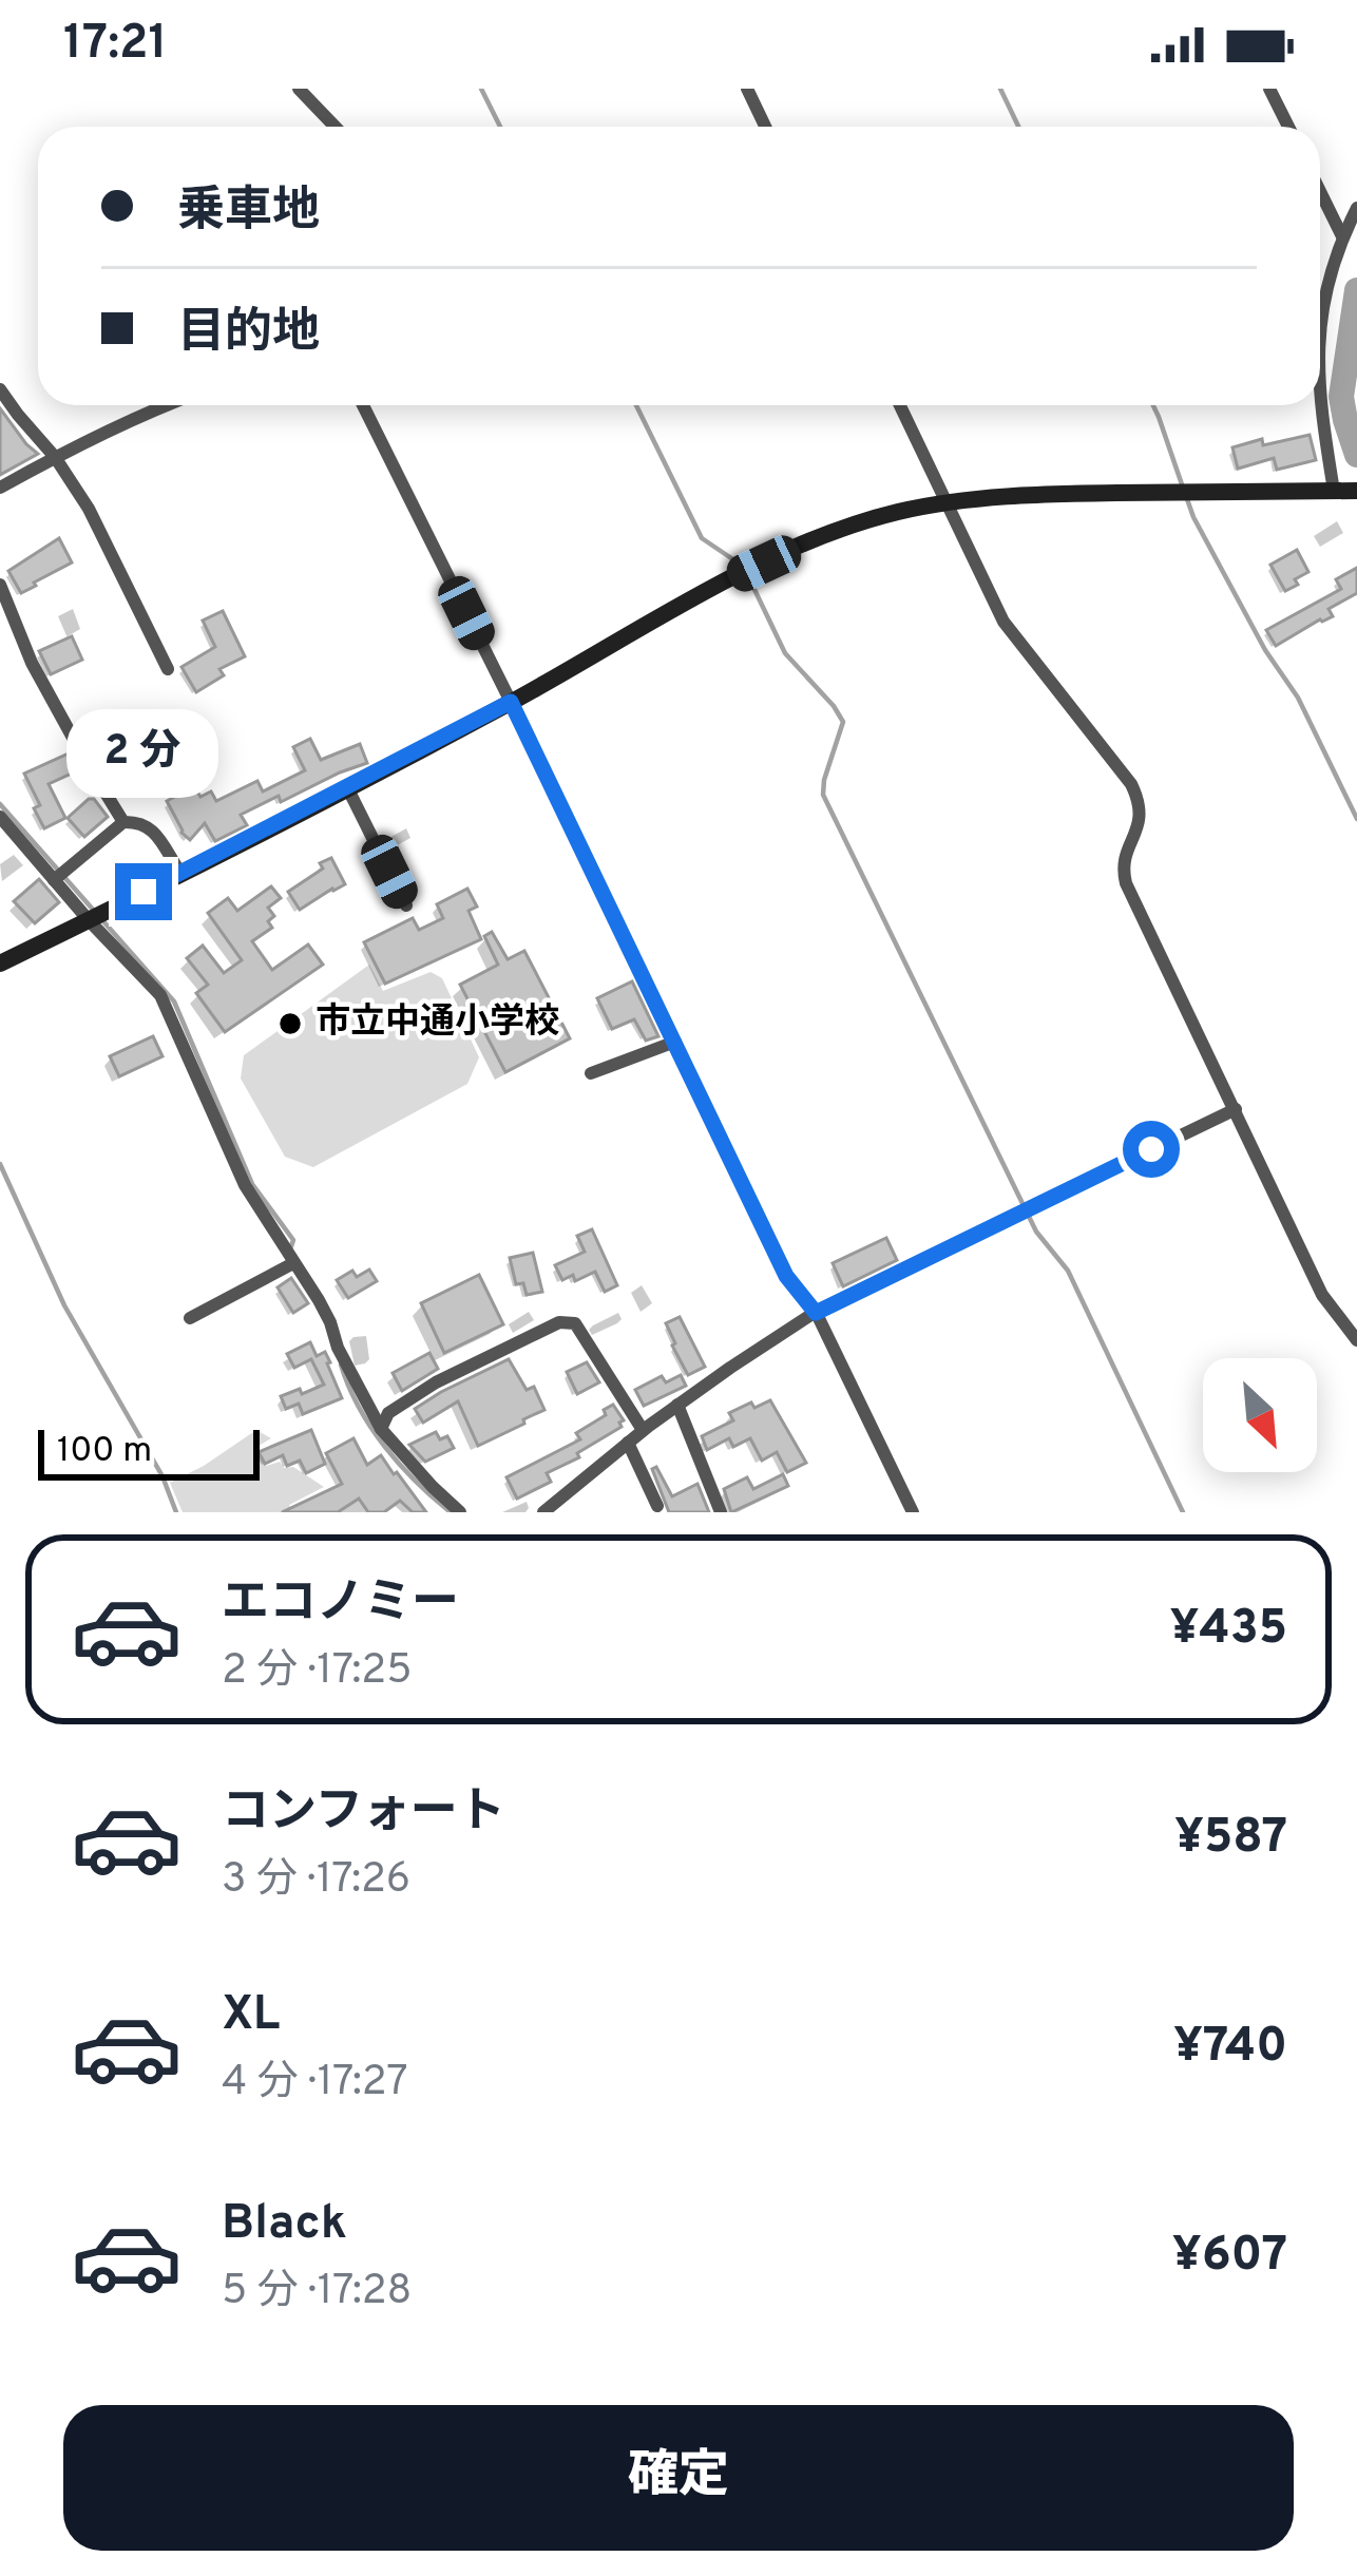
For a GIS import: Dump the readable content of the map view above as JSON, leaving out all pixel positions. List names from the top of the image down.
{
  "places": ["市立中通小学校"],
  "scale_bar": "100 m",
  "north": "bottom right",
  "page": {
    "status": "17:21",
    "banner": ["乗車地", "目的地"],
    "bubble": "2 分",
    "scale": "100 m",
    "list": [
      {
        "name": "エコノミー",
        "note": "2 分 · 17:25",
        "value": "¥435"
      },
      {
        "name": "コンフォート",
        "note": "3 分 · 17:26",
        "value": "¥587"
      },
      {
        "name": "XL",
        "note": "4 分 · 17:27",
        "value": "¥740"
      },
      {
        "name": "Black",
        "note": "5 分 · 17:28",
        "value": "¥607"
      }
    ],
    "buttons": "確定"
  }
}
